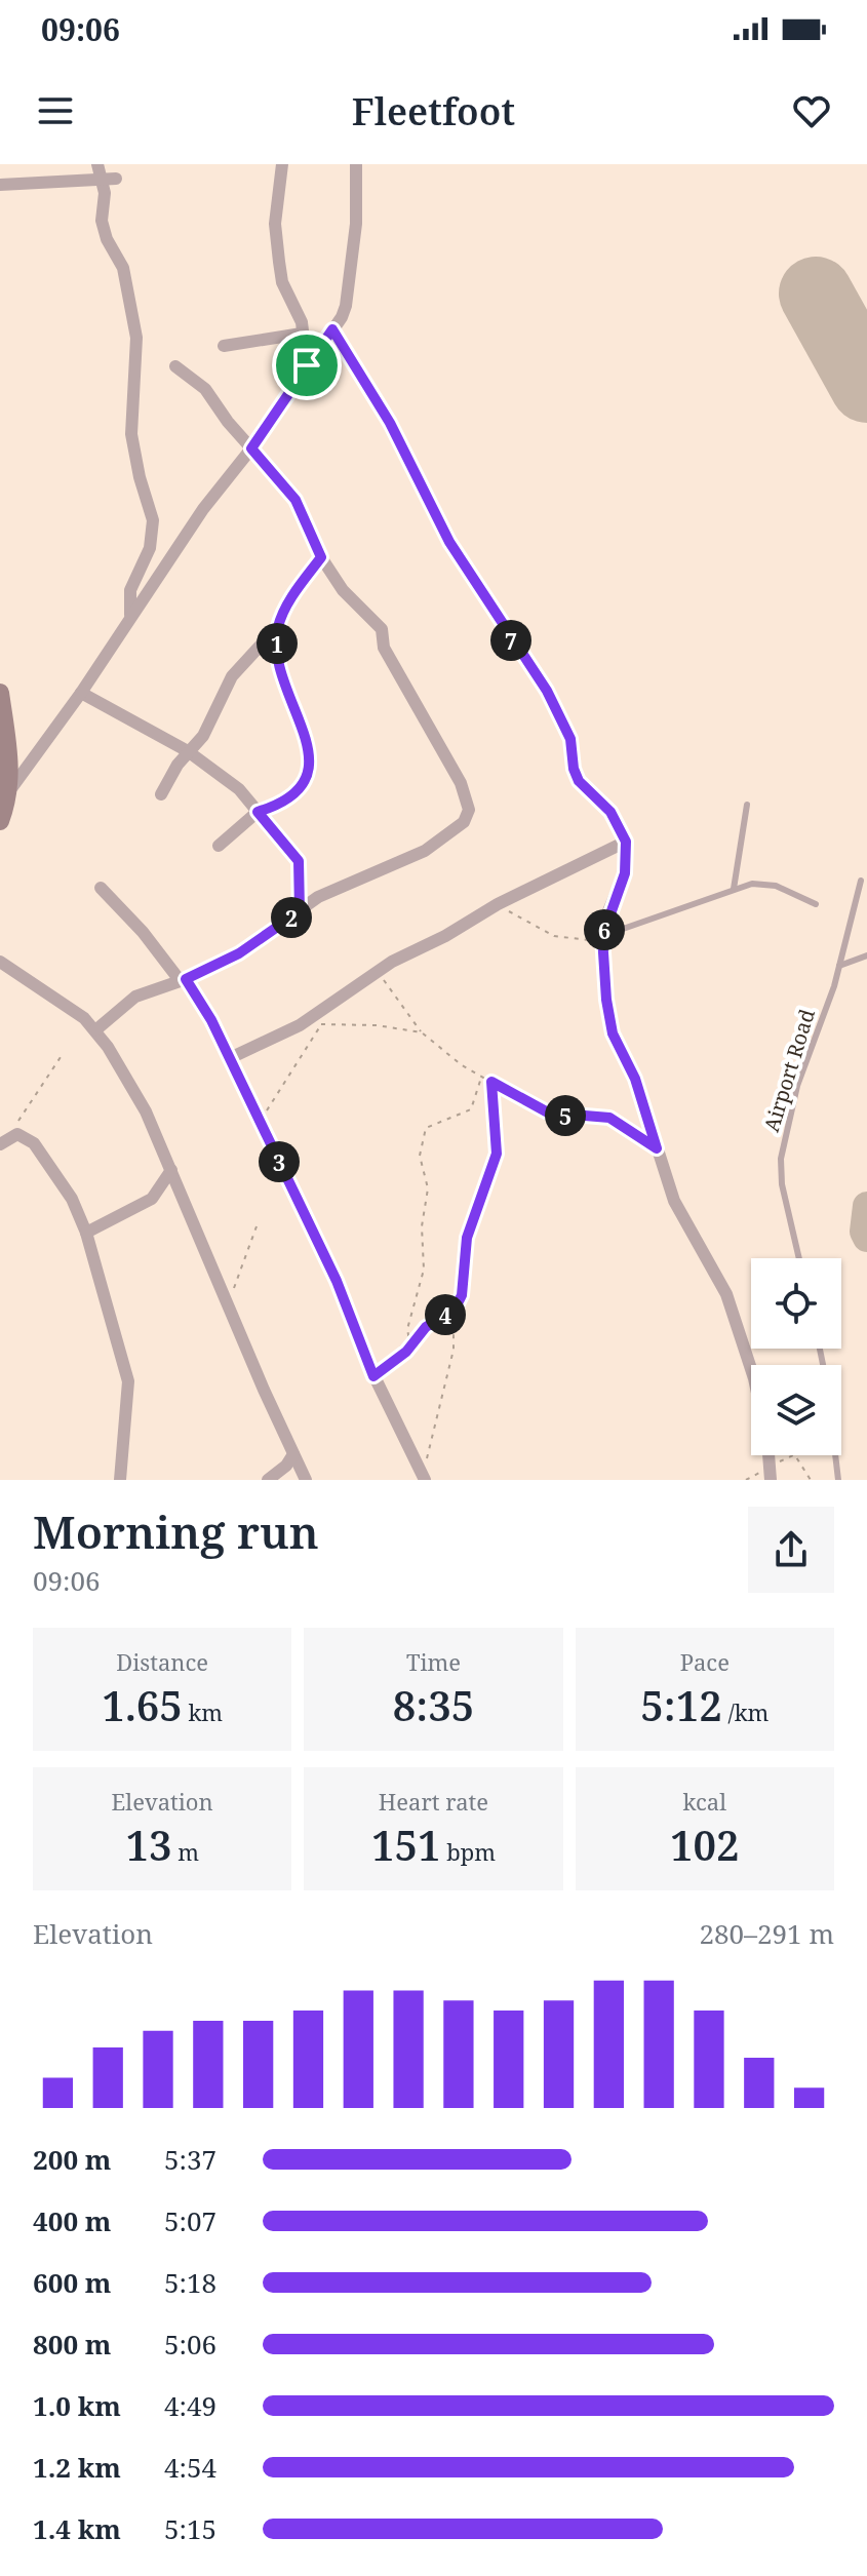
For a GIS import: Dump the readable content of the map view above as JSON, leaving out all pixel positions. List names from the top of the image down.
{
  "streets": {
    "lane": ["Airport Road"]
  },
  "page": {
    "status": "09:06",
    "header": "Fleetfoot",
    "pins": [
      "7",
      "1",
      "2",
      "6",
      "5",
      "3",
      "4"
    ],
    "heading": ["Morning run", "09:06"],
    "stats": [
      ["Distance", "1.65 km"],
      ["Time", "8:35"],
      ["Pace", "5:12 /km"],
      ["Elevation", "13 m"],
      ["Heart rate", "151 bpm"],
      ["kcal", "102"]
    ],
    "chart": ["Elevation", "280–291 m"],
    "list": [
      {
        "name": "200 m",
        "note": "5:37"
      },
      {
        "name": "400 m",
        "note": "5:07"
      },
      {
        "name": "600 m",
        "note": "5:18"
      },
      {
        "name": "800 m",
        "note": "5:06"
      },
      {
        "name": "1.0 km",
        "note": "4:49"
      },
      {
        "name": "1.2 km",
        "note": "4:54"
      },
      {
        "name": "1.4 km",
        "note": "5:15"
      }
    ]
  }
}
